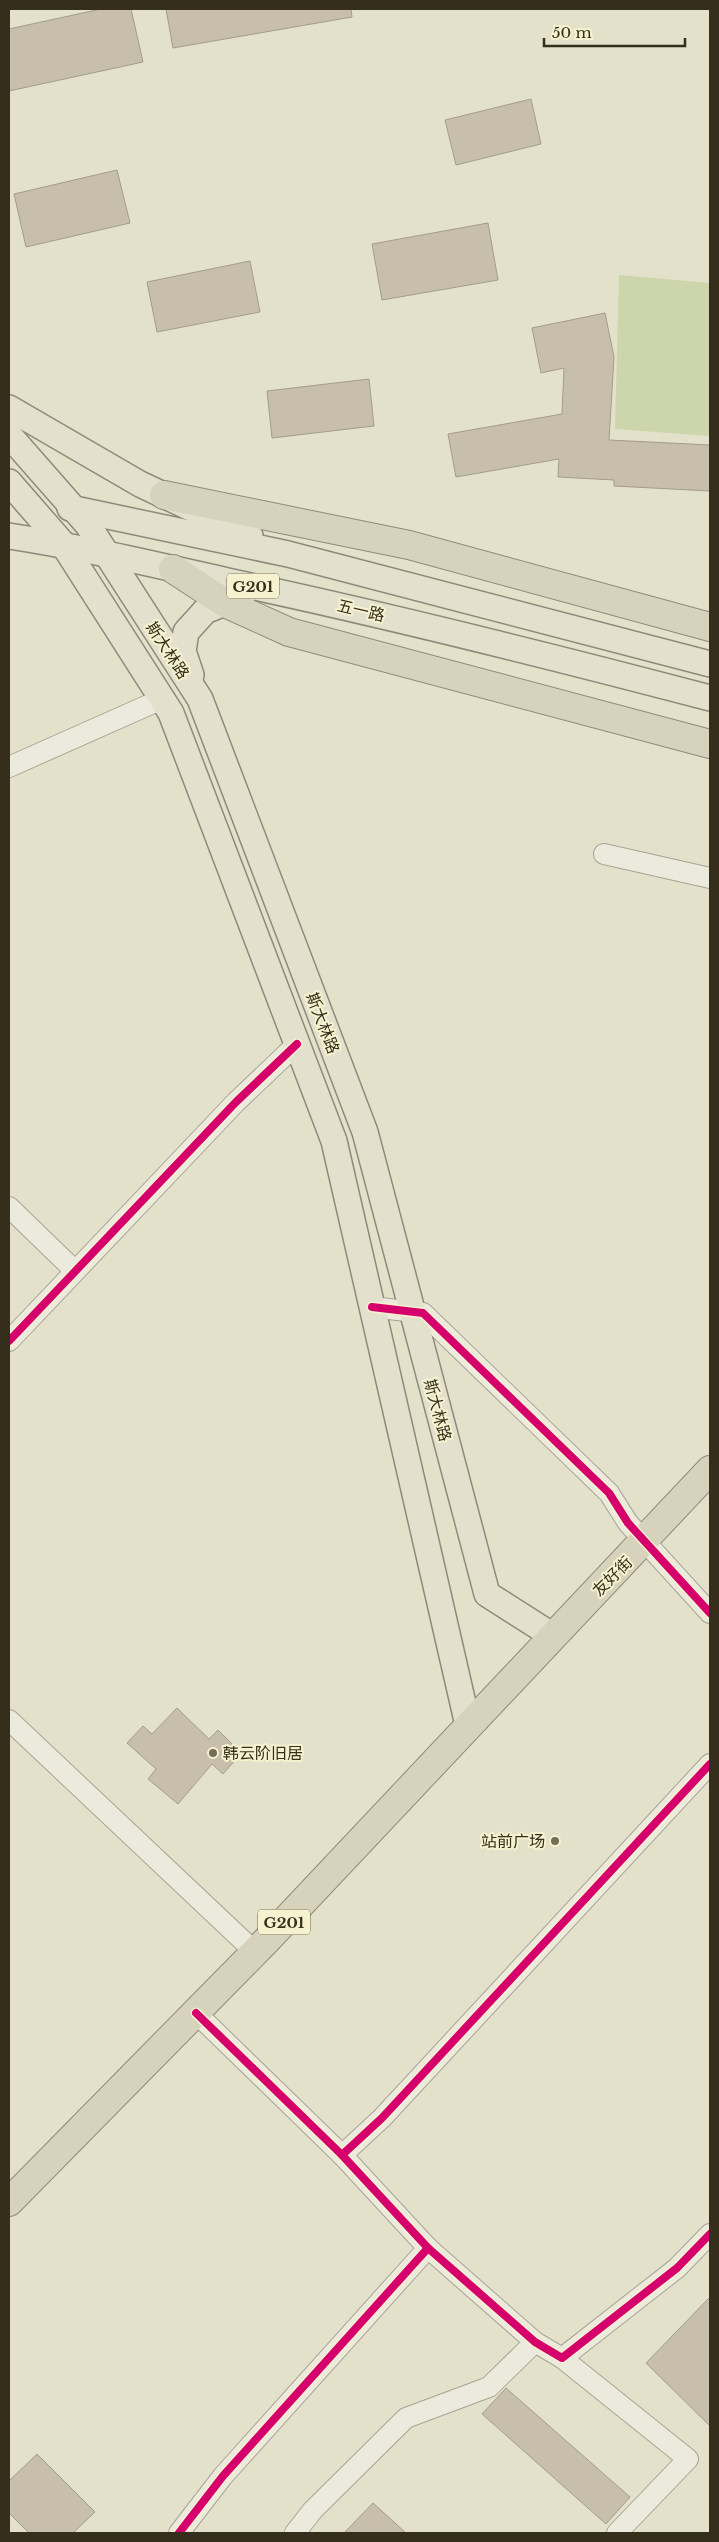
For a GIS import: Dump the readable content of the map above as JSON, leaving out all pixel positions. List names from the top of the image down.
{
  "streets": {
    "highway": ["G201", "友好街"],
    "main road": ["五一路", "斯大林路"]
  },
  "crossings": [
    ["G201", "斯大林路"],
    ["G201", "友好街"],
    ["五一路", "斯大林路"],
    ["斯大林路", "友好街"]
  ],
  "places": ["韩云阶旧居", "站前广场"],
  "scale_bar": "50 m"
}
